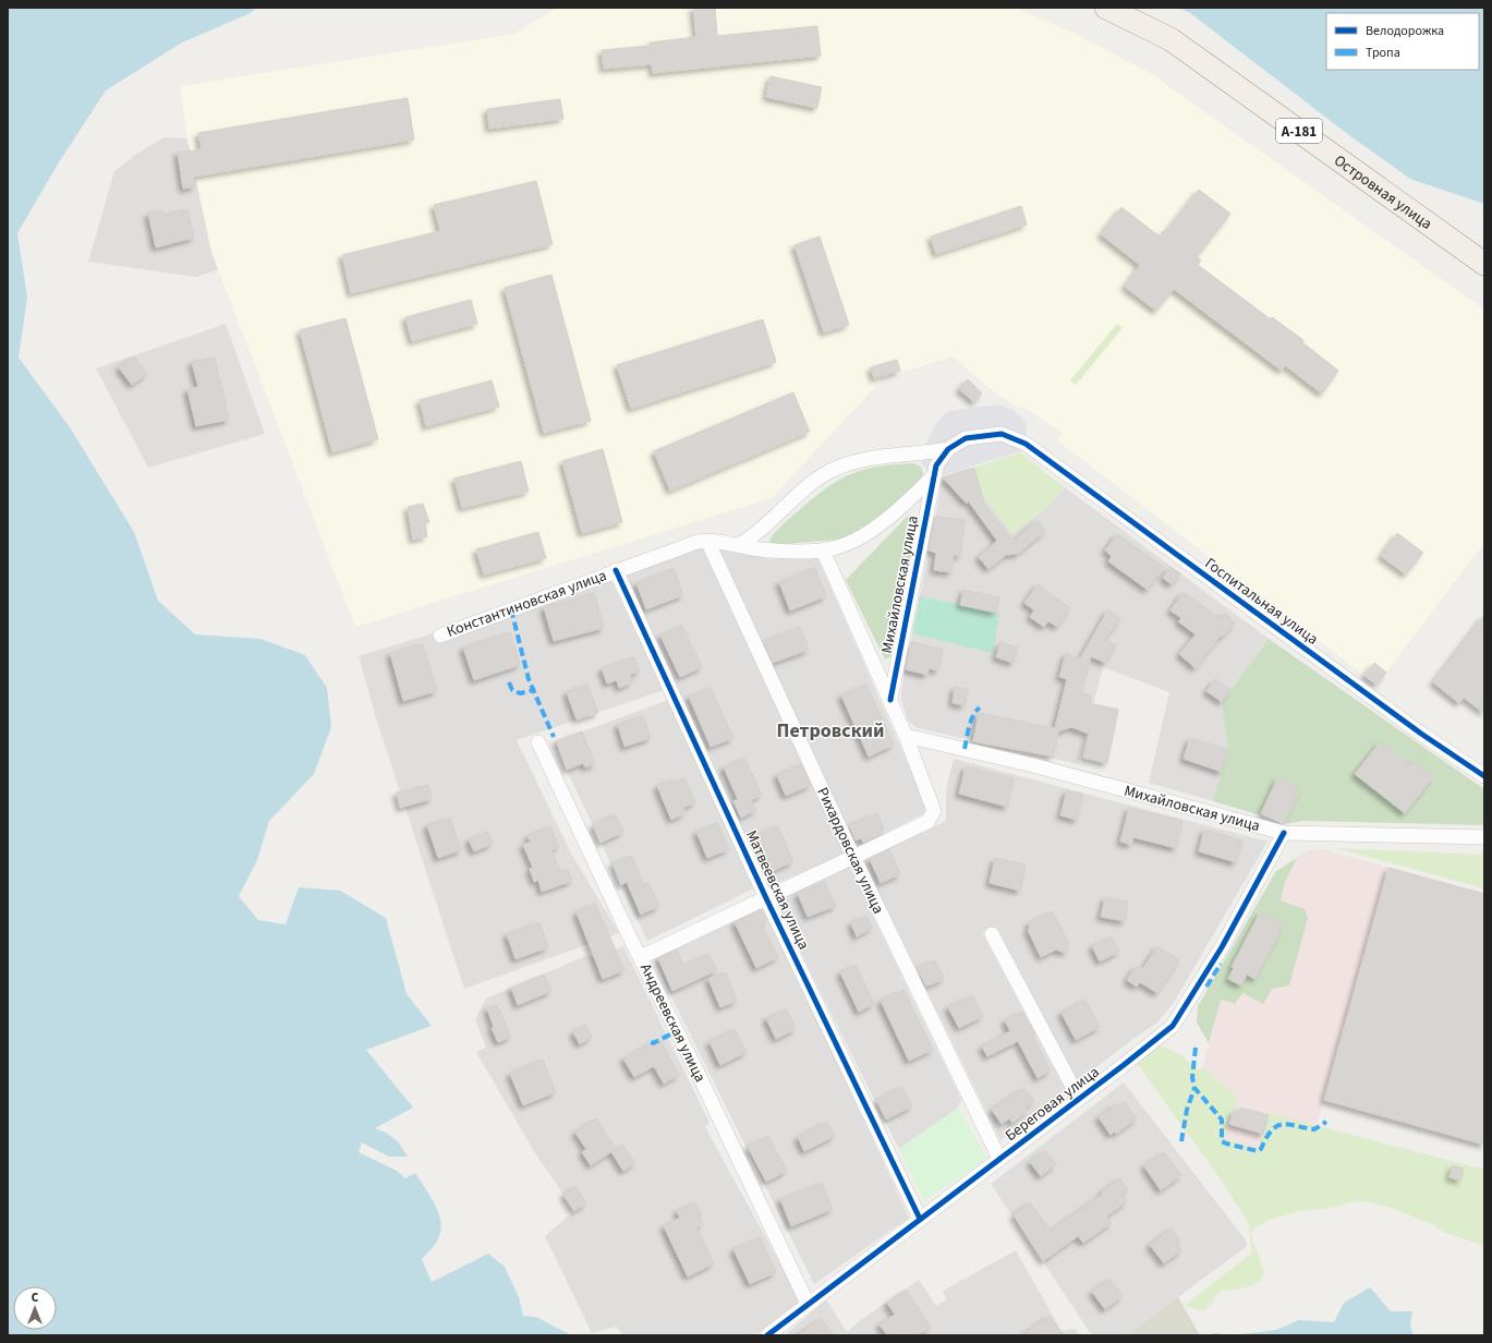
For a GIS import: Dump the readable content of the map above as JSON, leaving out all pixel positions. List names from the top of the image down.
{
  "streets": {
    "main road": ["А-181", "Островная улица"],
    "street": [
      "Михайловская улица",
      "Госпитальная улица",
      "Константиновская улица",
      "Рихардовская улица",
      "Матвеевская улица",
      "Андреевская улица",
      "Береговая улица"
    ]
  },
  "crossings": [
    ["Михайловская улица", "Константиновская улица"],
    ["Михайловская улица", "Береговая улица"],
    ["Константиновская улица", "Рихардовская улица"],
    ["Константиновская улица", "Матвеевская улица"],
    ["Рихардовская улица", "Береговая улица"],
    ["Матвеевская улица", "Береговая улица"],
    ["Андреевская улица", "Береговая улица"]
  ],
  "districts": ["Петровский"],
  "legend": ["Велодорожка", "Тропа"],
  "north": "top"
}
